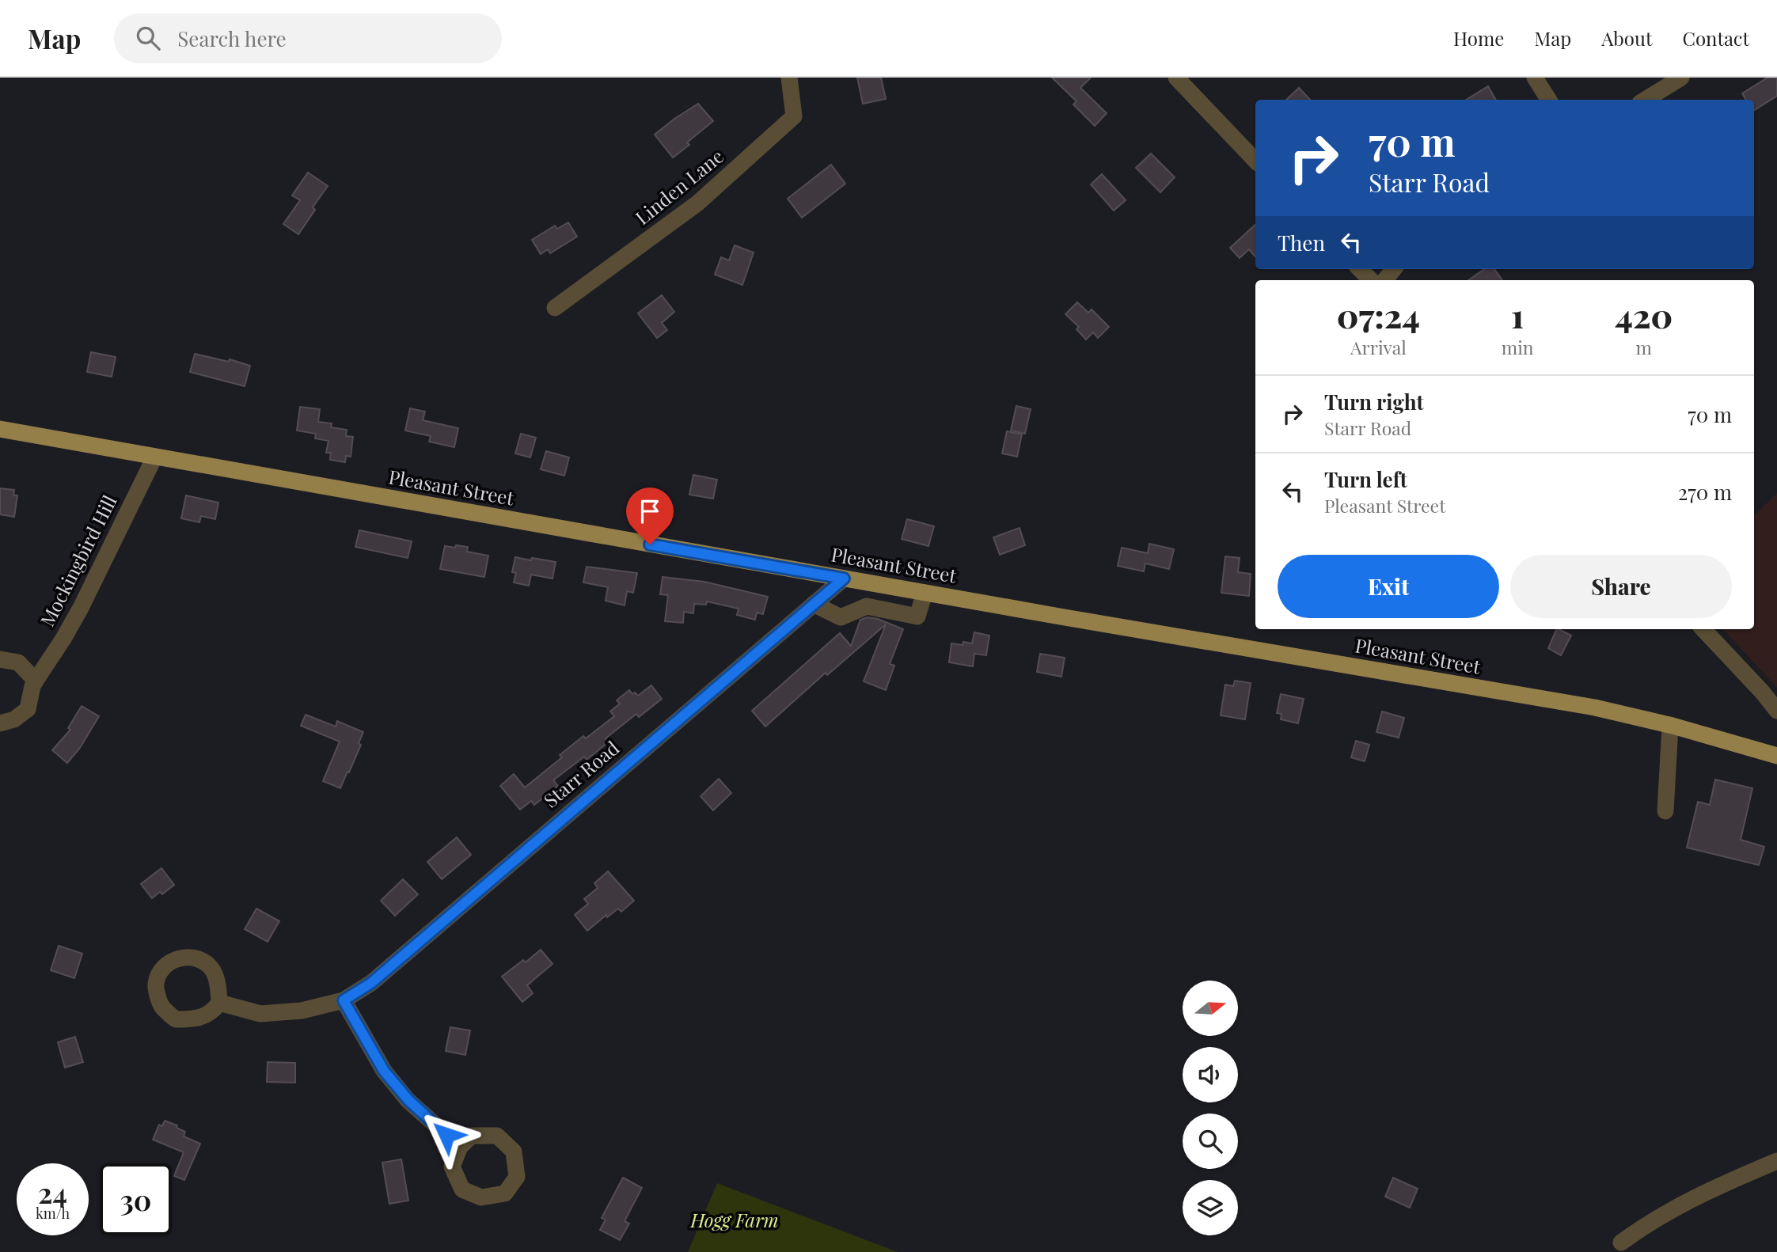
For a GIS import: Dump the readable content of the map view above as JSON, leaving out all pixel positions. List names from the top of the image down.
{
  "streets": {
    "main road": ["Pleasant Street"],
    "street": ["Linden Lane", "Mockingbird Hill", "Starr Road"]
  },
  "crossings": [
    ["Pleasant Street", "Mockingbird Hill"],
    ["Pleasant Street", "Starr Road"]
  ],
  "parks": ["Hogg Farm"],
  "north": "right",
  "page": {
    "header": "Map",
    "search": "Search here",
    "nav": [
      "Home",
      "Map",
      "About",
      "Contact"
    ],
    "turn": ["70 m", "Starr Road"],
    "then": "Then",
    "eta": [
      "07:24",
      "Arrival",
      "1",
      "min",
      "420",
      "m"
    ],
    "list": [
      {
        "name": "Turn right",
        "note": "Starr Road",
        "value": "70 m"
      },
      {
        "name": "Turn left",
        "note": "Pleasant Street",
        "value": "270 m"
      }
    ],
    "buttons": ["Exit", "Share"],
    "speed": "24 km/h",
    "limit": "30"
  }
}
